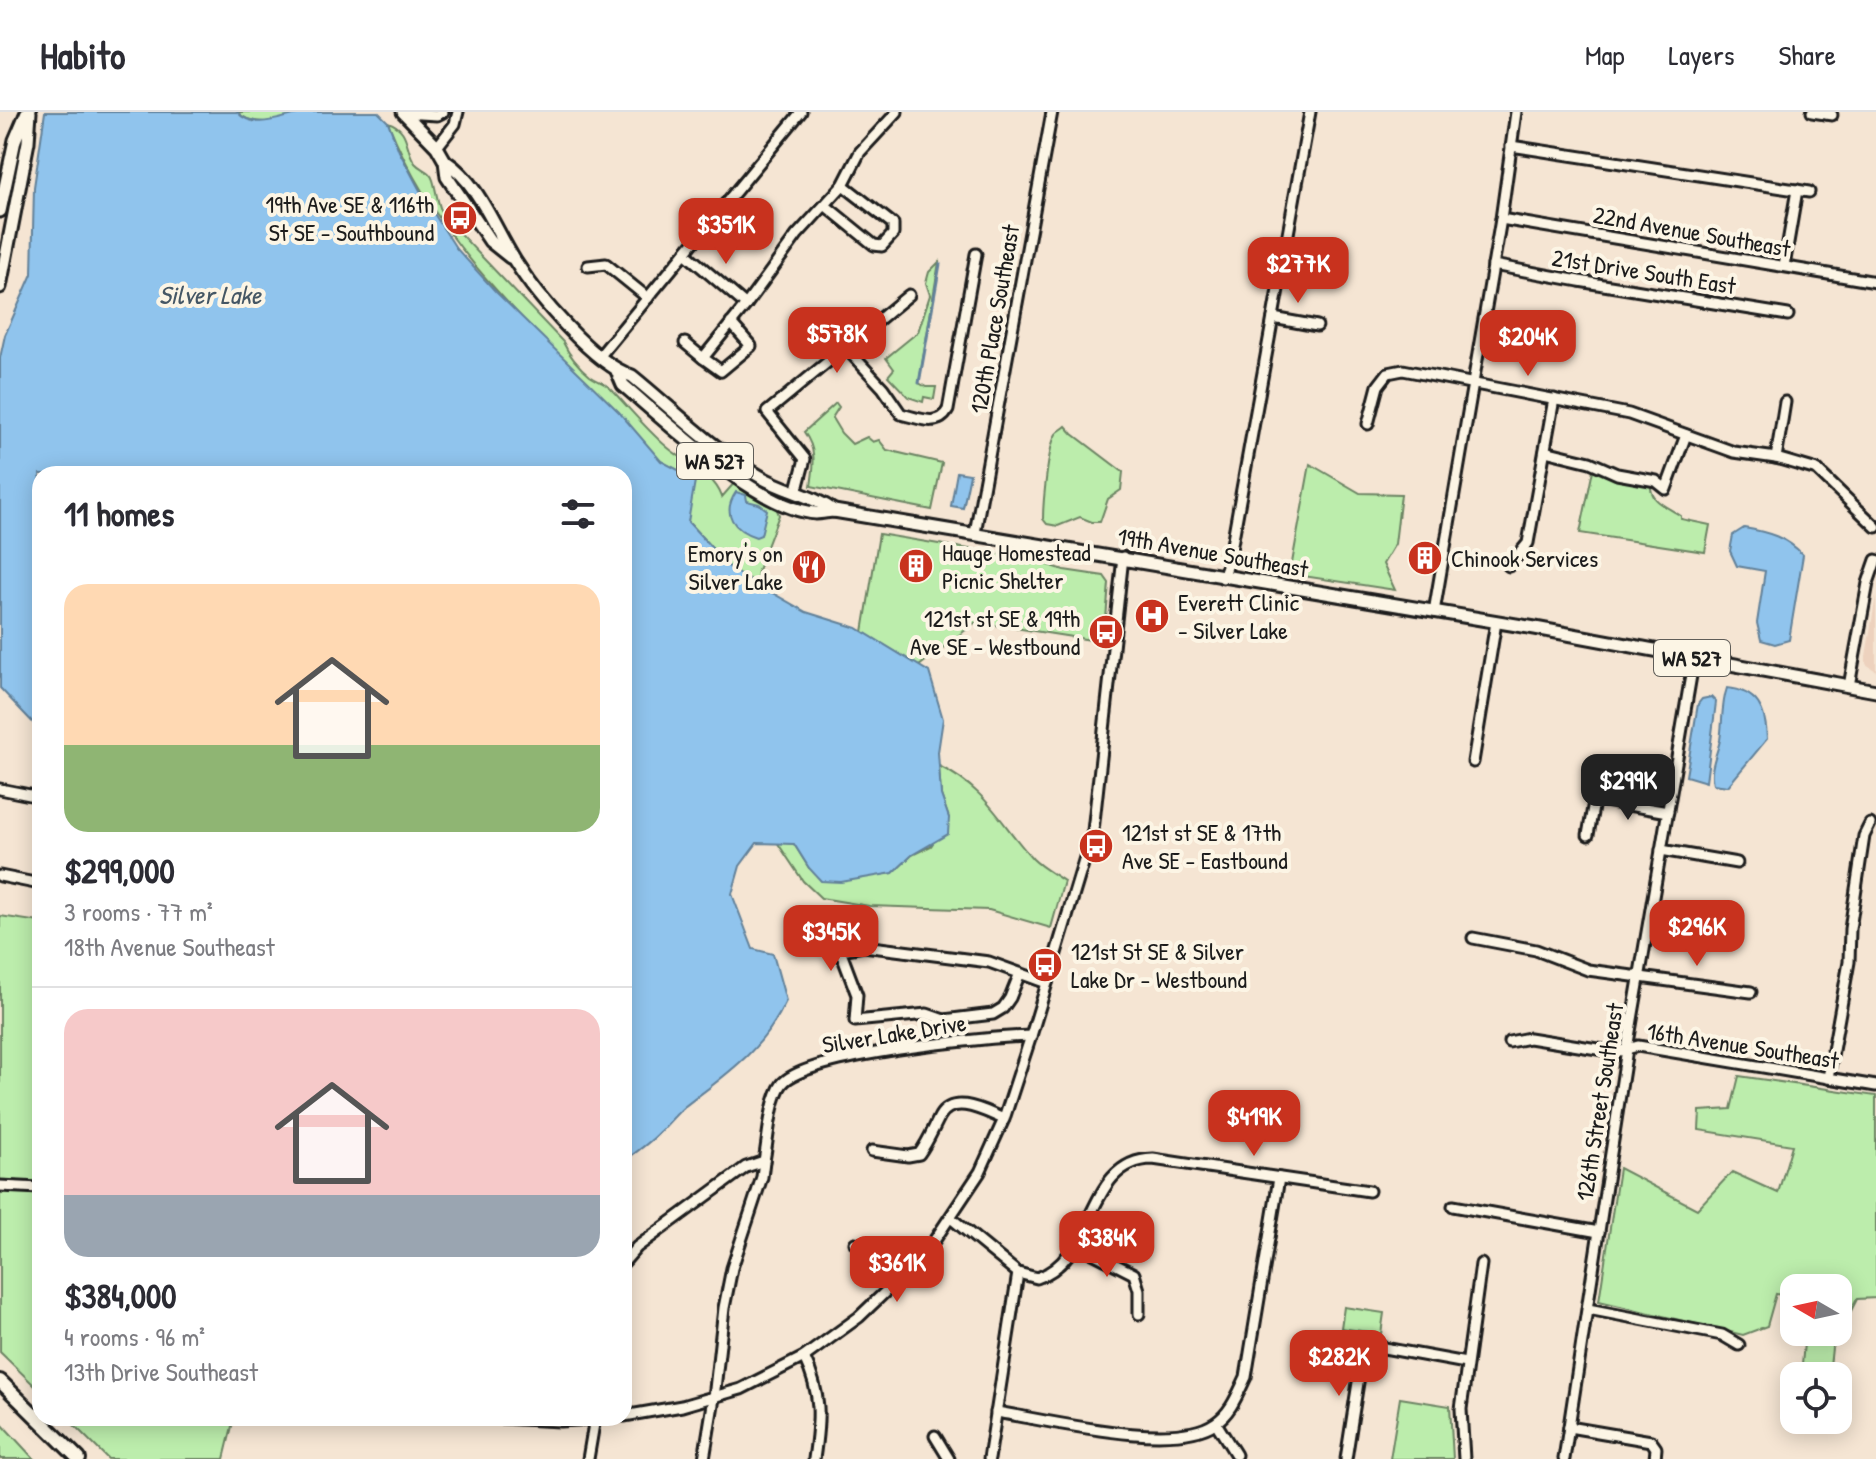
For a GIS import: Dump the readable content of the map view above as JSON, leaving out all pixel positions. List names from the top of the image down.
{
  "streets": {
    "main road": ["WA 527", "19th Avenue Southeast"],
    "street": [
      "22nd Avenue Southeast",
      "21st Drive South East",
      "120th Place Southeast",
      "Silver Lake Drive",
      "16th Avenue Southeast",
      "126th Street Southeast"
    ]
  },
  "crossings": [
    ["120th Place Southeast", "19th Avenue Southeast"],
    ["WA 527", "19th Avenue Southeast"],
    ["WA 527", "126th Street Southeast"],
    ["19th Avenue Southeast", "126th Street Southeast"],
    ["16th Avenue Southeast", "126th Street Southeast"]
  ],
  "water": ["Silver Lake"],
  "places": {
    "bus stop": [
      "19th Ave SE & 116th St SE - Southbound",
      "121st st SE & 19th Ave SE - Westbound",
      "121st st SE & 17th Ave SE - Eastbound",
      "121st St SE & Silver Lake Dr - Westbound"
    ],
    "building": ["Chinook Services", "Hauge Homestead Picnic Shelter"],
    "restaurant": ["Emory's on Silver Lake"],
    "hospital": ["Everett Clinic - Silver Lake"]
  },
  "north": "left",
  "page": {
    "header": "Habito",
    "nav": ["Map", "Layers", "Share"],
    "price": [
      "$351K",
      "$277K",
      "$578K",
      "$204K",
      "$299K",
      "$296K",
      "$345K",
      "$419K",
      "$384K",
      "$361K",
      "$282K"
    ],
    "heading": "11 homes",
    "list": [
      {
        "name": "$299,000",
        "note": "3 rooms · 77 m² · 18th Avenue Southeast"
      },
      {
        "name": "$384,000",
        "note": "4 rooms · 96 m² · 13th Drive Southeast"
      }
    ]
  }
}
